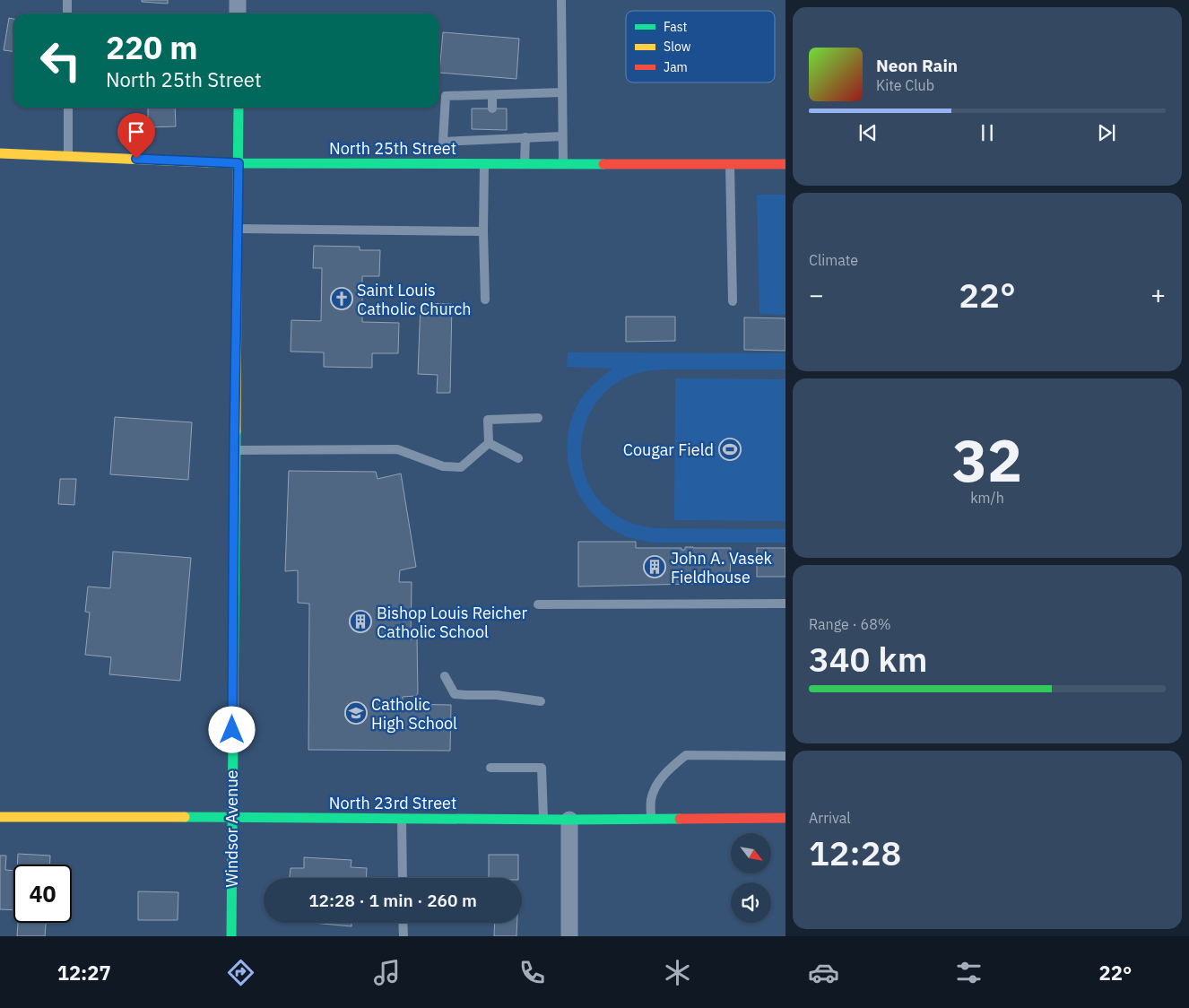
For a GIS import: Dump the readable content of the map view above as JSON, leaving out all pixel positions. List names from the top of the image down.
{
  "streets": {
    "street": ["North 25th Street", "North 23rd Street", "Windsor Avenue"]
  },
  "crossings": [
    ["North 25th Street", "Windsor Avenue"],
    ["North 23rd Street", "Windsor Avenue"]
  ],
  "places": {
    "church": ["Saint Louis Catholic Church"],
    "sports": ["Cougar Field"],
    "building": ["John A. Vasek Fieldhouse", "Bishop Louis Reicher Catholic School"],
    "school or university": ["Catholic High School"]
  },
  "legend": ["Fast", "Slow", "Jam"],
  "north": "bottom right",
  "page": {
    "turn": ["220 m", "North 25th Street"],
    "song": ["Neon Rain", "Kite Club"],
    "tile": [
      "Climate",
      ["32", "km/h"],
      ["Range · 68%", "340 km"],
      ["Arrival", "12:28"]
    ],
    "heat": ["−", "22°", "+"],
    "limit": "40",
    "trip": "12:28 · 1 min · 260 m",
    "tabs": ["12:27", "22°"]
  }
}
